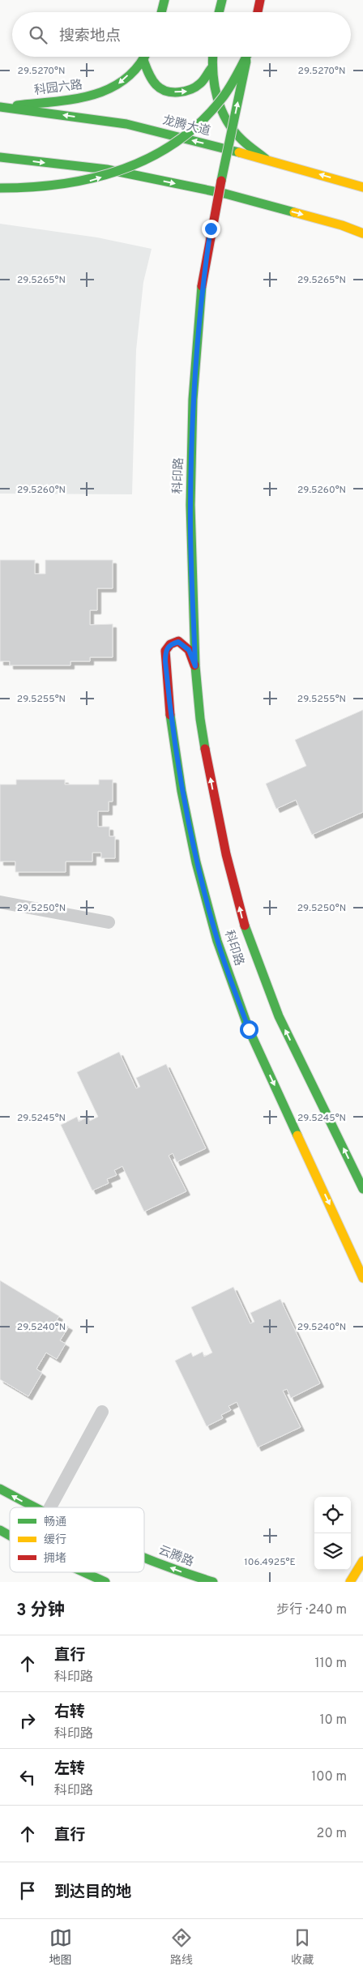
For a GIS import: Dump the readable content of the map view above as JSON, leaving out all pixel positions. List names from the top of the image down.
{
  "streets": {
    "main road": [
      "科园六路",
      "龙腾大道",
      "科印路",
      "云腾路"
    ]
  },
  "crossings": [
    ["科园六路", "龙腾大道"]
  ],
  "one_way": ["云腾路"],
  "legend": ["畅通", "缓行", "拥堵"],
  "page": {
    "search": "搜索地点",
    "heading": ["3 分钟", "步行 · 240 m"],
    "list": [
      ["直行", "科印路", "110 m"],
      ["右转", "科印路", "10 m"],
      ["左转", "科印路", "100 m"],
      ["直行", "20 m"],
      "到达目的地"
    ],
    "nav": ["地图", "路线", "收藏"]
  },
  "coordinates": [
    "29.5270°N",
    "29.5265°N",
    "29.5260°N",
    "29.5255°N",
    "29.5250°N",
    "29.5245°N",
    "29.5240°N",
    "106.4925°E"
  ]
}
